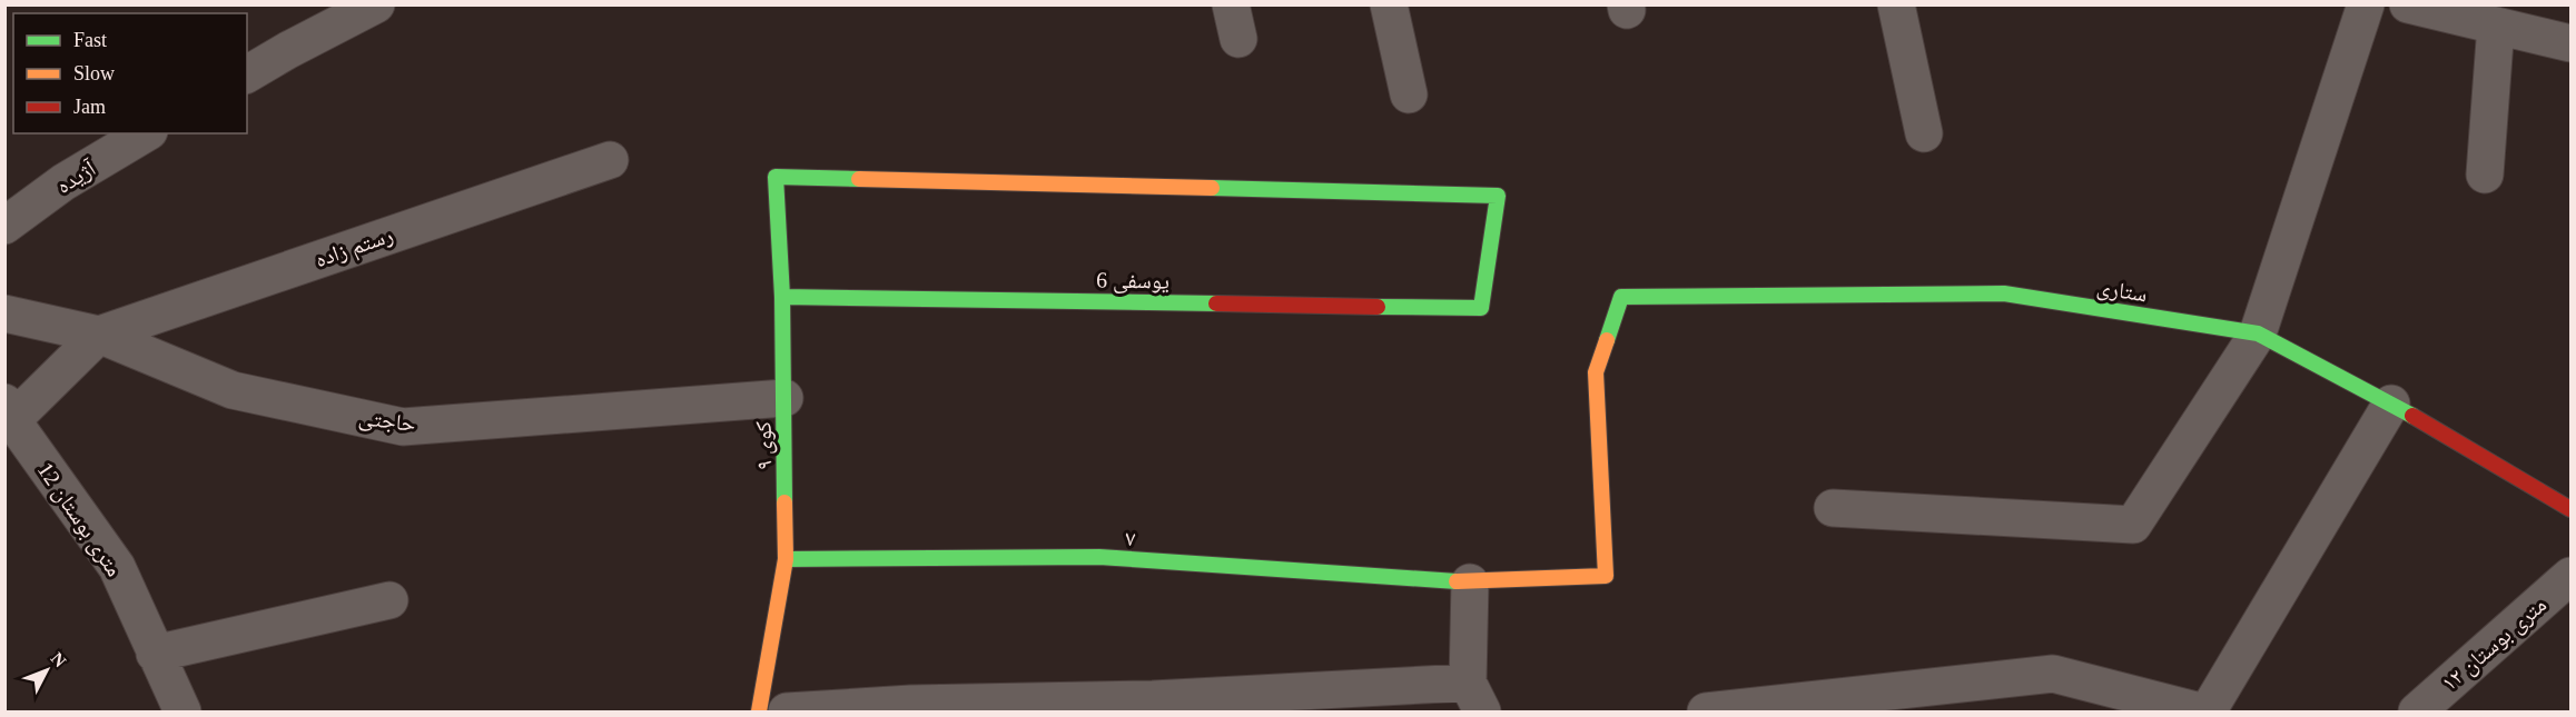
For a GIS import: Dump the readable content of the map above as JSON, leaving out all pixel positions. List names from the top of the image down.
{
  "streets": {
    "street": [
      "آژیده",
      "رستم زاده",
      "یوسفی 6",
      "ستاری",
      "حاجتی",
      "کوی ۹",
      "12 متری بوستان",
      "۷",
      "۱۲ متری بوستان"
    ]
  },
  "crossings": [
    ["رستم زاده", "حاجتی"],
    ["یوسفی 6", "کوی ۹"],
    ["ستاری", "۷"],
    ["حاجتی", "کوی ۹"],
    ["کوی ۹", "۷"]
  ],
  "legend": ["Fast", "Slow", "Jam"],
  "north": "top right"
}
